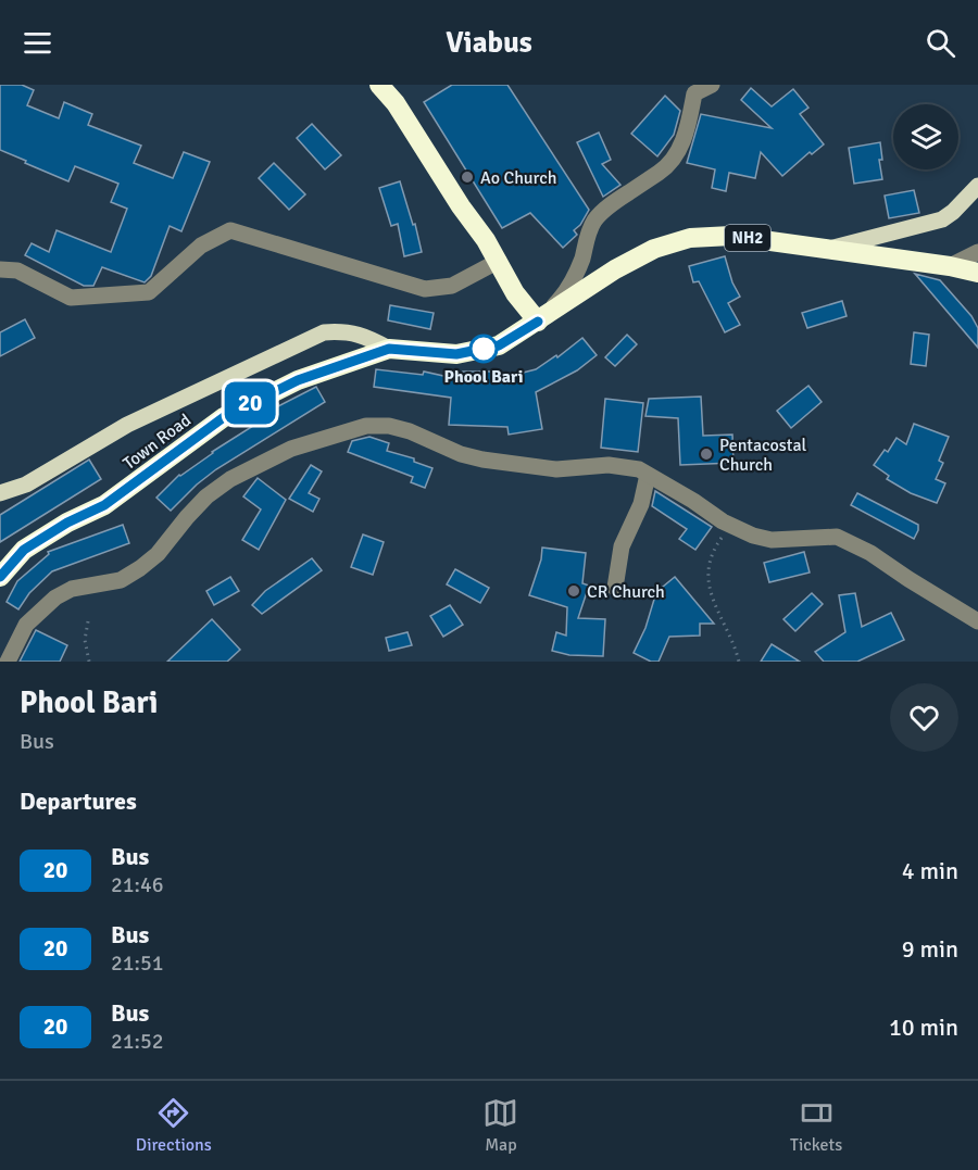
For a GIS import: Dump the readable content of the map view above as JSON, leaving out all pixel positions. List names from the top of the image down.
{
  "streets": {
    "highway": ["NH2", "Town Road"]
  },
  "crossings": [
    ["NH2", "Town Road"]
  ],
  "places": [
    "Ao Church",
    "Phool Bari",
    "Pentacostal Church",
    "CR Church"
  ],
  "lines": ["bus line 20"],
  "page": {
    "header": "Viabus",
    "on_map": "20",
    "heading": [
      ["Phool Bari", "Bus"],
      "Departures"
    ],
    "list": [
      {
        "mark": "20",
        "name": "Bus",
        "note": "21:46",
        "value": "4 min"
      },
      {
        "mark": "20",
        "name": "Bus",
        "note": "21:51",
        "value": "9 min"
      },
      {
        "mark": "20",
        "name": "Bus",
        "note": "21:52",
        "value": "10 min"
      }
    ],
    "tabs": ["Directions", "Map", "Tickets"]
  }
}
